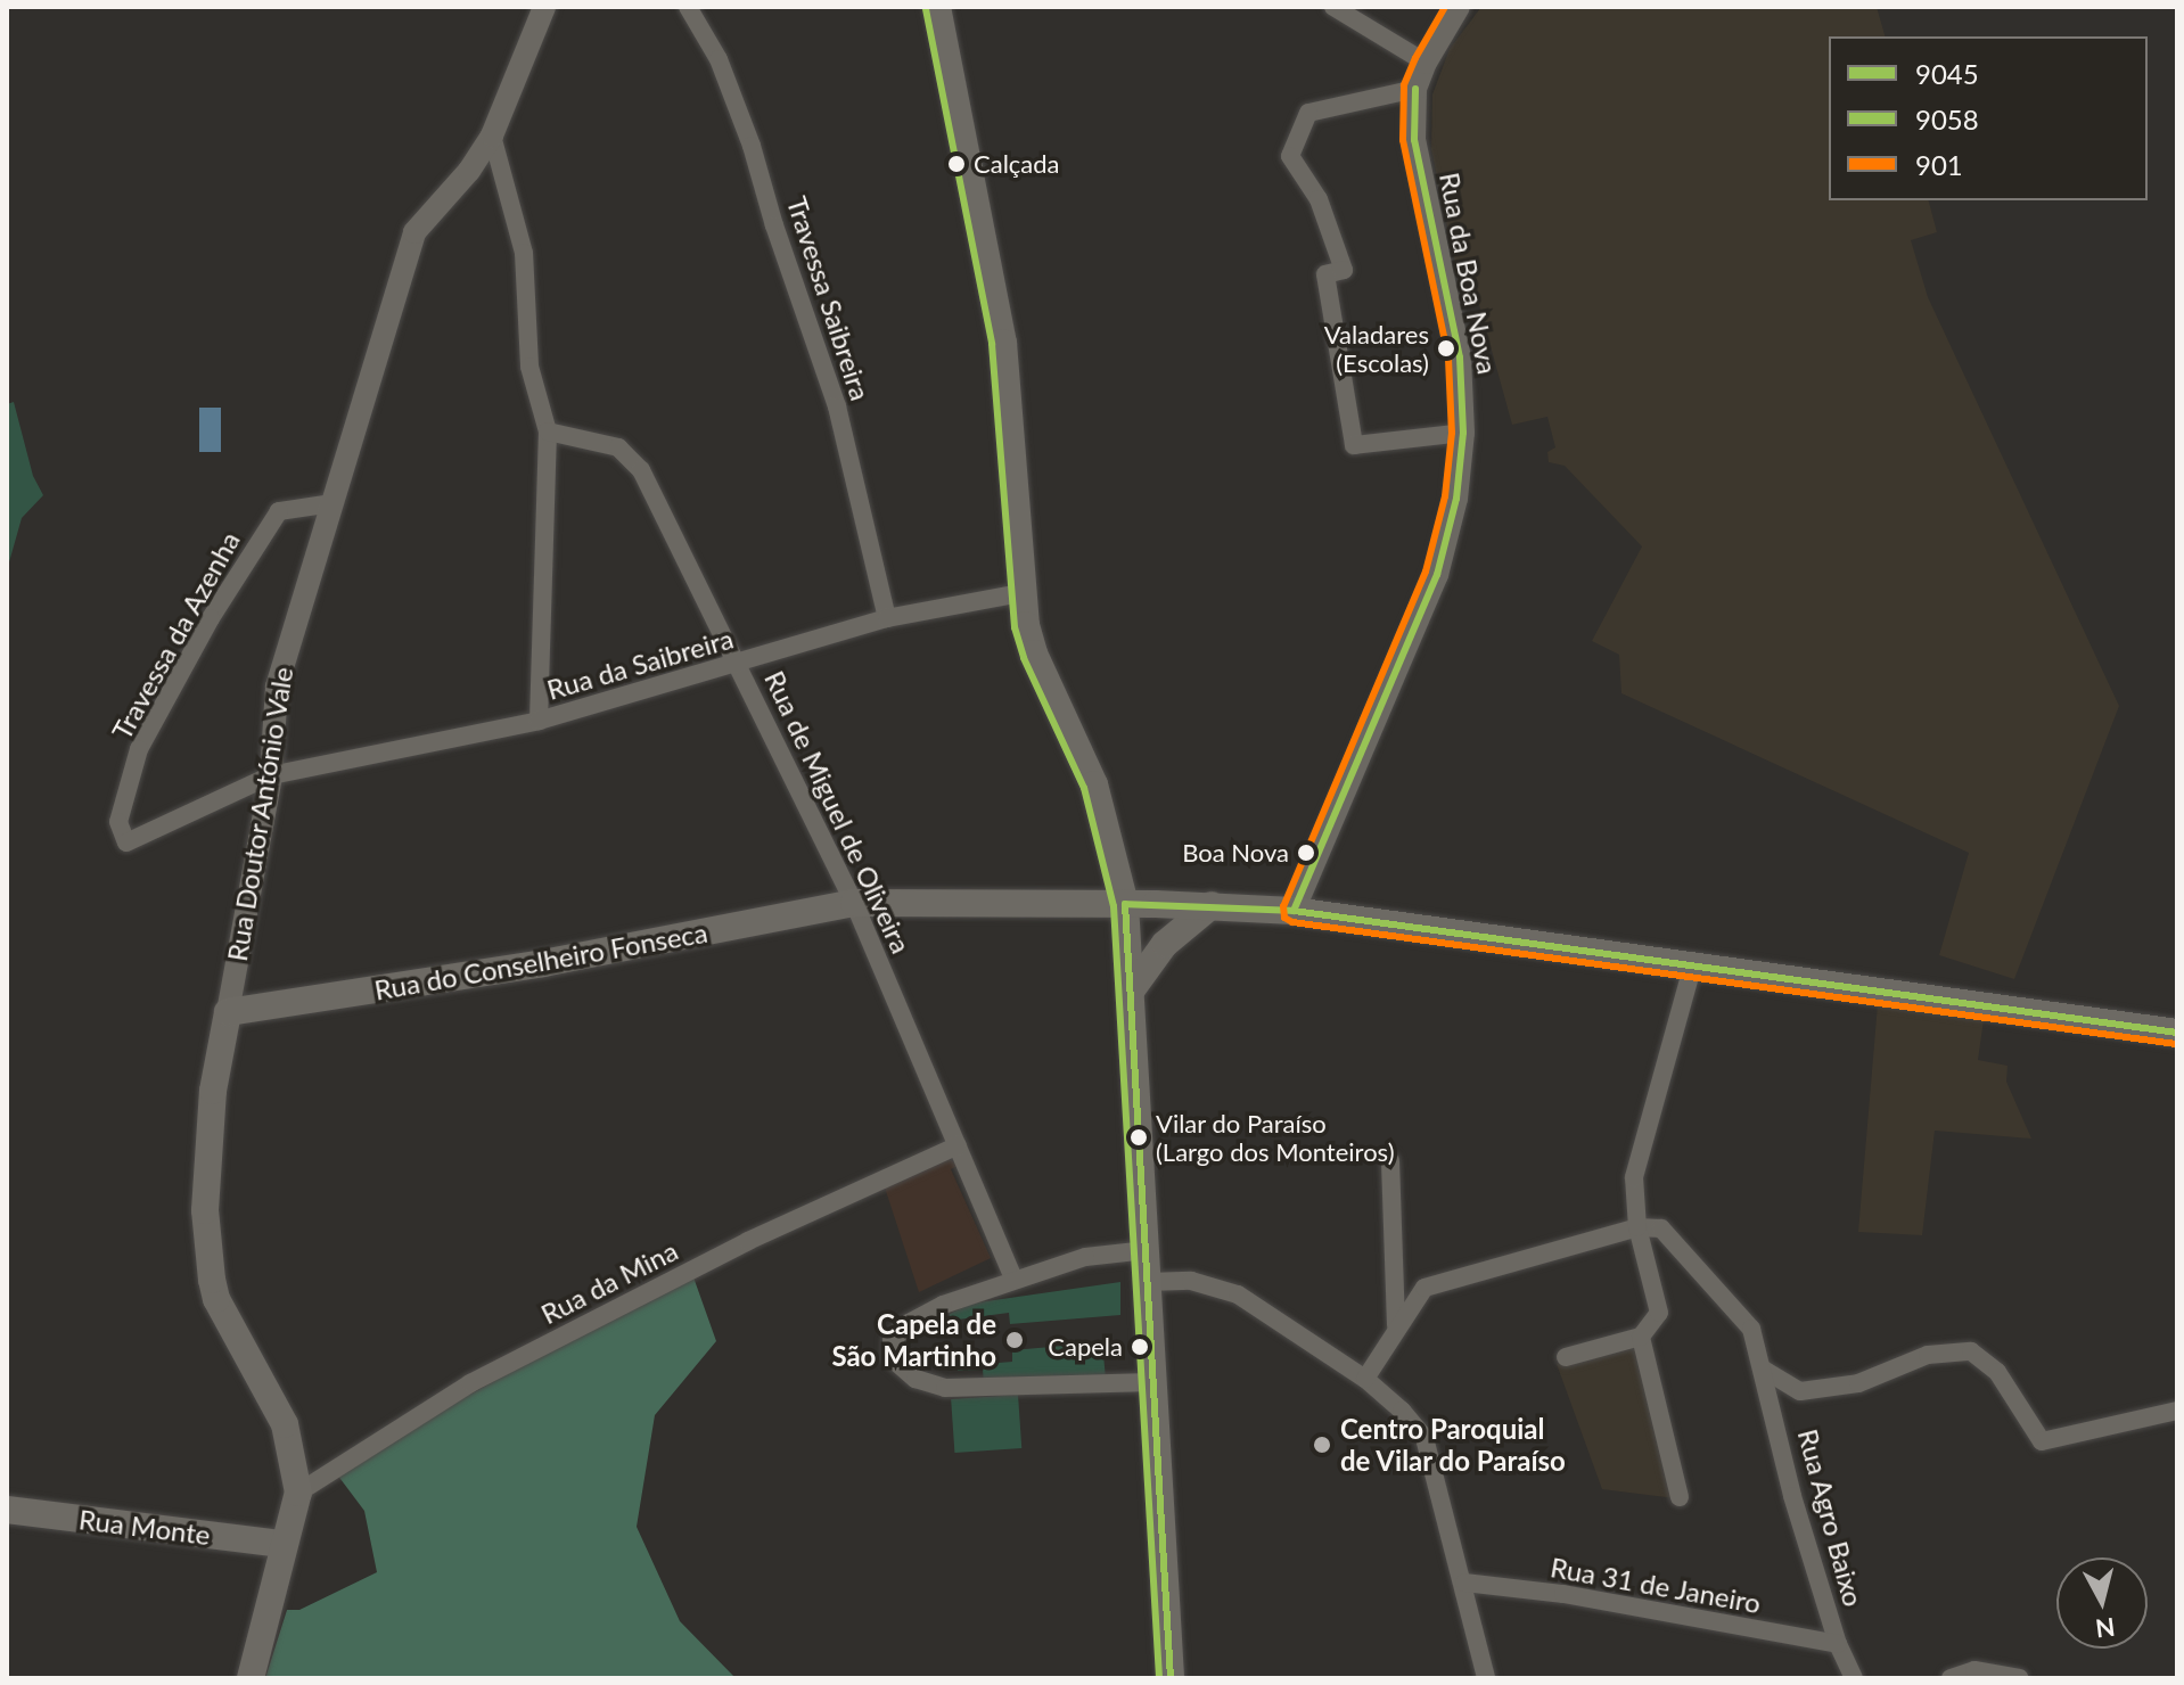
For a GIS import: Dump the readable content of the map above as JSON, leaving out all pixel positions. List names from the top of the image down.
{
  "streets": {
    "main road": ["Rua Doutor António Vale", "Rua do Conselheiro Fonseca", "Rua Monte"],
    "street": [
      "Rua da Boa Nova",
      "Travessa Saibreira",
      "Travessa da Azenha",
      "Rua da Saibreira",
      "Rua de Miguel de Oliveira",
      "Rua da Mina",
      "Rua Agro Baixo",
      "Rua 31 de Janeiro"
    ]
  },
  "crossings": [
    ["Rua da Boa Nova", "Rua do Conselheiro Fonseca"],
    ["Travessa Saibreira", "Rua da Saibreira"],
    ["Travessa da Azenha", "Rua da Saibreira"],
    ["Travessa da Azenha", "Rua Doutor António Vale"],
    ["Rua da Saibreira", "Rua de Miguel de Oliveira"],
    ["Rua da Saibreira", "Rua Doutor António Vale"],
    ["Rua de Miguel de Oliveira", "Rua do Conselheiro Fonseca"],
    ["Rua de Miguel de Oliveira", "Rua da Mina"],
    ["Rua Doutor António Vale", "Rua do Conselheiro Fonseca"],
    ["Rua Doutor António Vale", "Rua da Mina"],
    ["Rua Doutor António Vale", "Rua Monte"],
    ["Rua Agro Baixo", "Rua 31 de Janeiro"]
  ],
  "places": [
    "Calçada",
    "Valadares (Escolas)",
    "Boa Nova",
    "Vilar do Paraíso (Largo dos Monteiros)",
    "Capela de São Martinho",
    "Capela",
    "Centro Paroquial de Vilar do Paraíso"
  ],
  "lines": ["transit line 901", "transit line 9058", "transit line 9045"],
  "legend": ["9045", "9058", "901"],
  "north": "bottom"
}
